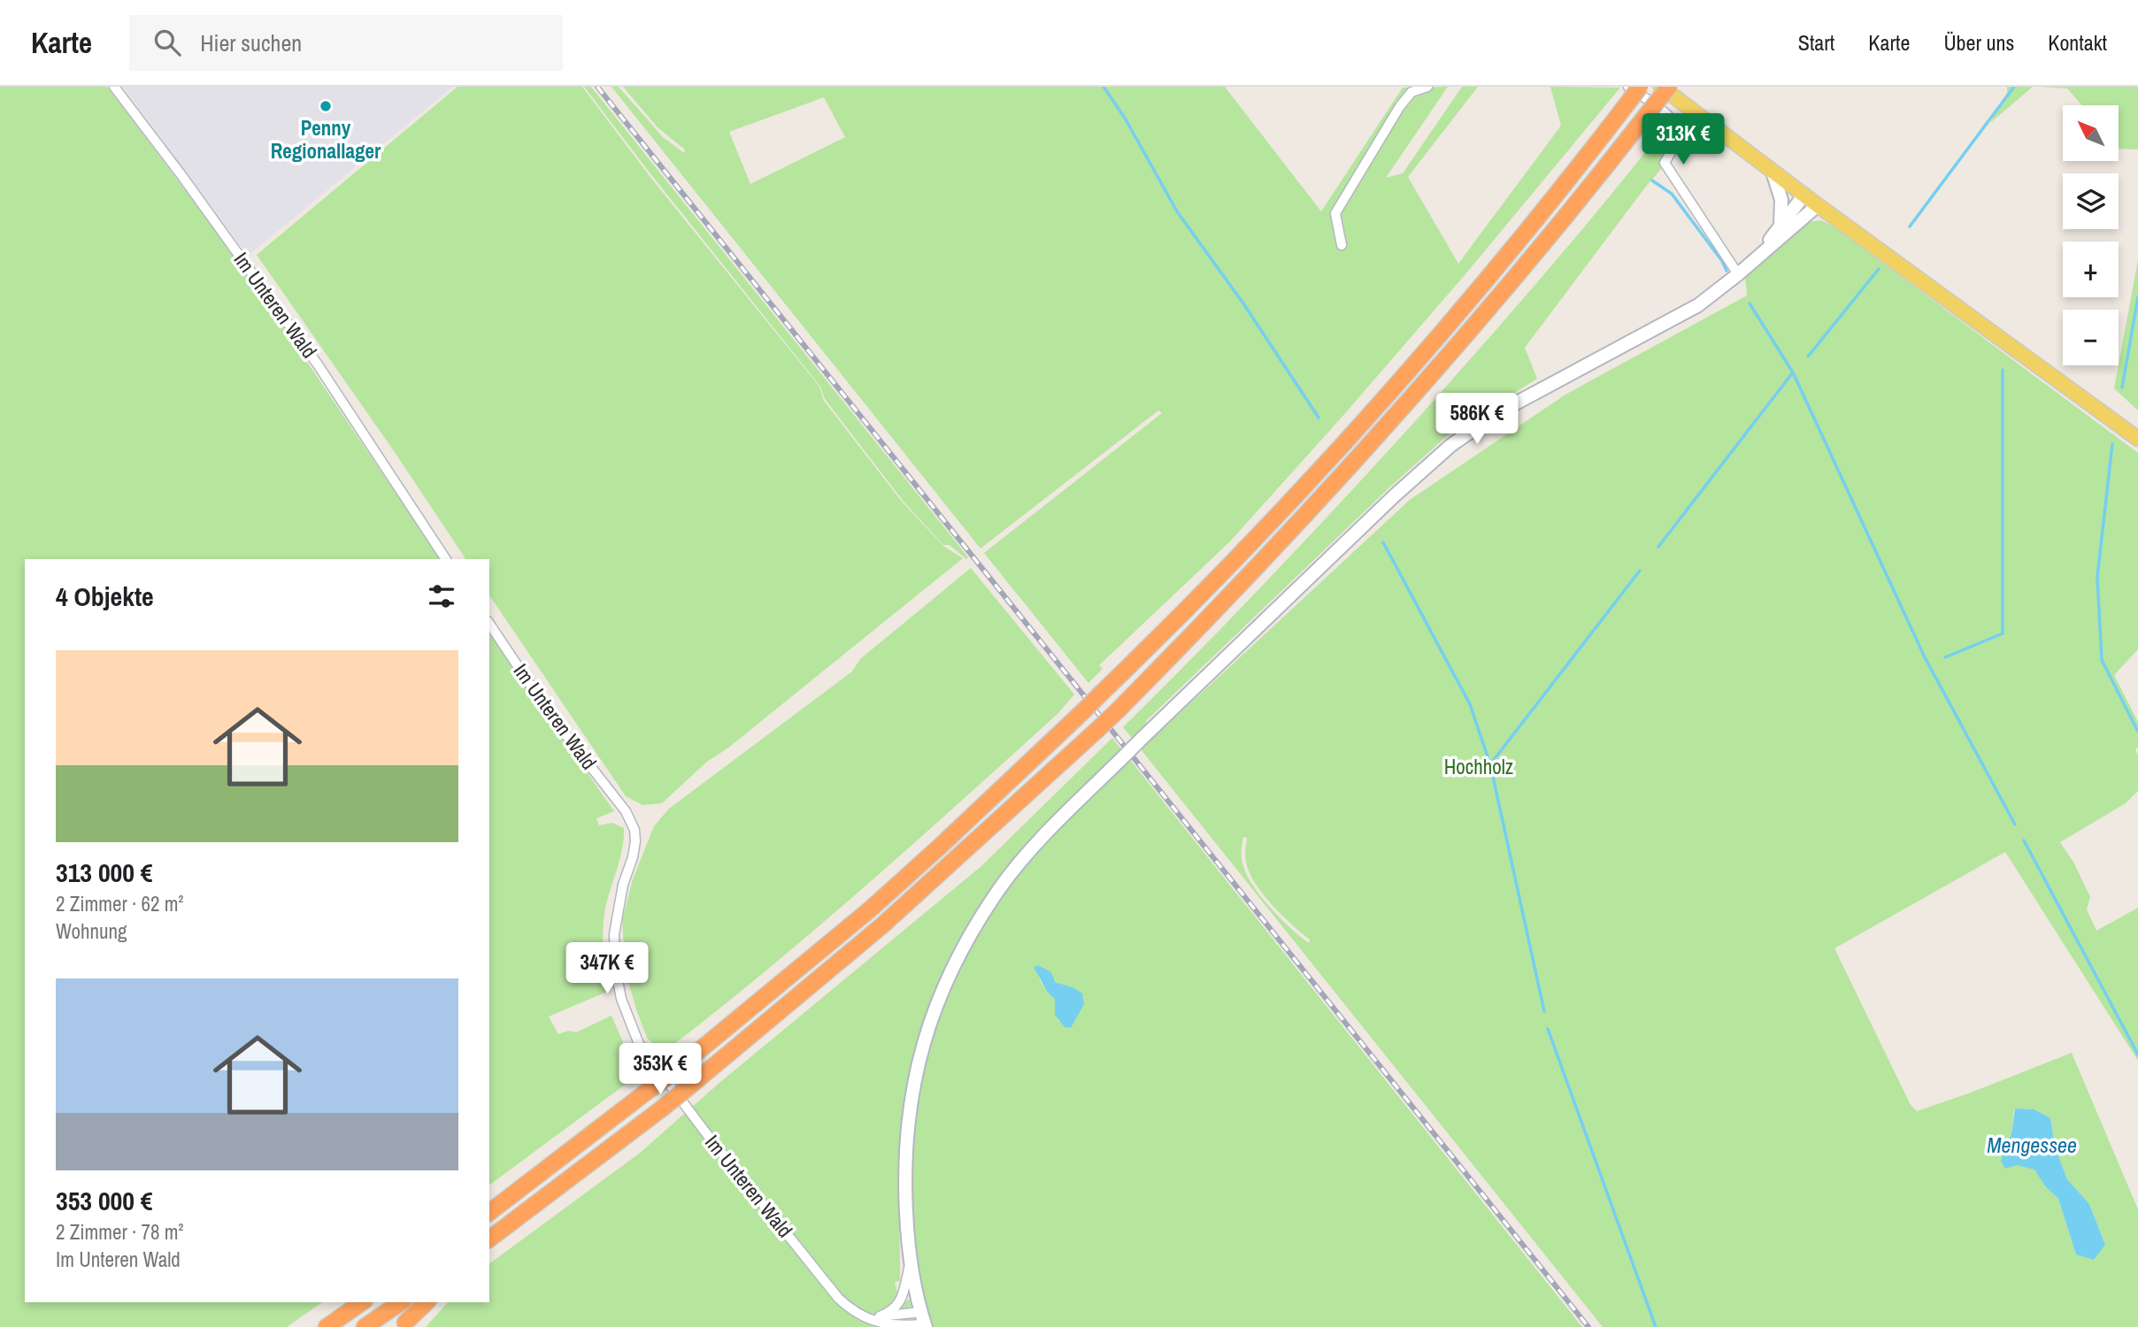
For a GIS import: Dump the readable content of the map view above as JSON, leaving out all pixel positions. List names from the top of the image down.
{
  "streets": {
    "street": ["Im Unteren Wald"]
  },
  "water": ["Mengessee"],
  "parks": ["Hochholz"],
  "places": ["Penny Regionallager"],
  "north": "top left",
  "page": {
    "header": "Karte",
    "search": "Hier suchen",
    "nav": [
      "Start",
      "Karte",
      "Über uns",
      "Kontakt"
    ],
    "map_buttons": ["+", "−"],
    "price": [
      "313K €",
      "586K €",
      "347K €",
      "353K €"
    ],
    "heading": "4 Objekte",
    "list": [
      {
        "name": "313 000 €",
        "note": "2 Zimmer · 62 m² · Wohnung"
      },
      {
        "name": "353 000 €",
        "note": "2 Zimmer · 78 m² · Im Unteren Wald"
      }
    ]
  }
}
